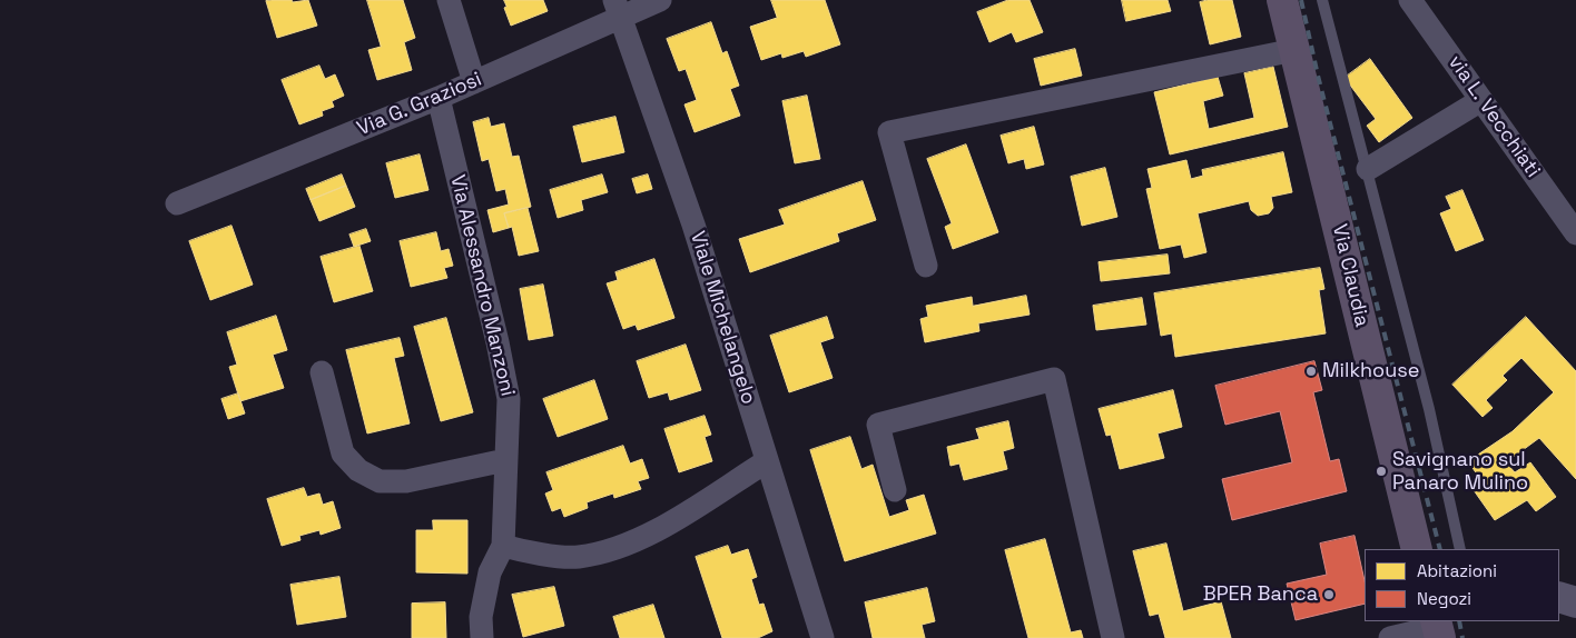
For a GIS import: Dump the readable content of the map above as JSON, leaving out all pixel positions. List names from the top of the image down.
{
  "streets": {
    "main road": ["Via Claudia"],
    "street": [
      "Via G. Graziosi",
      "via L. Vecchiati",
      "Via Alessandro Manzoni",
      "Viale Michelangelo"
    ]
  },
  "crossings": [
    ["Via G. Graziosi", "Via Alessandro Manzoni"],
    ["Via G. Graziosi", "Viale Michelangelo"]
  ],
  "places": ["Milkhouse", "Savignano sul Panaro Mulino", "BPER Banca"],
  "legend": ["Abitazioni", "Negozi"]
}
